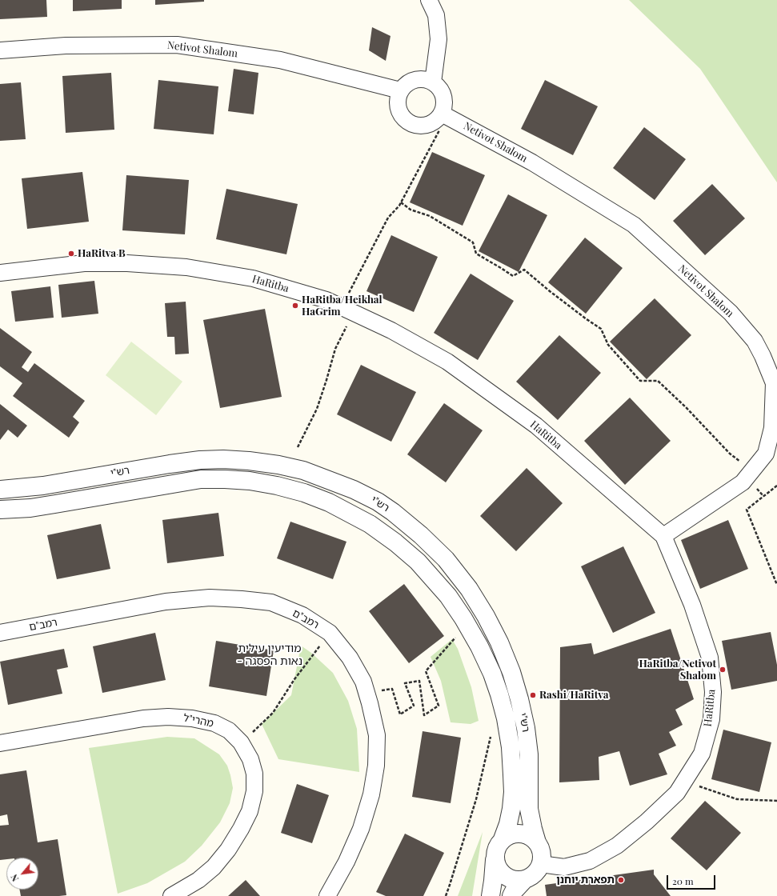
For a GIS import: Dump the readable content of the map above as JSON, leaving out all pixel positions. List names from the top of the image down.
{
  "streets": {
    "street": [
      "Netivot Shalom",
      "HaRitba",
      "רש\"י",
      "רמב\"ם",
      "מהרי\"ל"
    ]
  },
  "crossings": [
    ["Netivot Shalom", "HaRitba"],
    ["HaRitba", "רש\"י"]
  ],
  "districts": ["מודיעין עילית - נאות הפסגה"],
  "places": [
    "HaRitva B",
    "HaRitba/Heikhal HaGrim",
    "HaRitba/Netivot Shalom",
    "Rashi/HaRitva",
    "תפארת יוחנן"
  ],
  "scale_bar": "20 m",
  "north": "bottom left"
}
